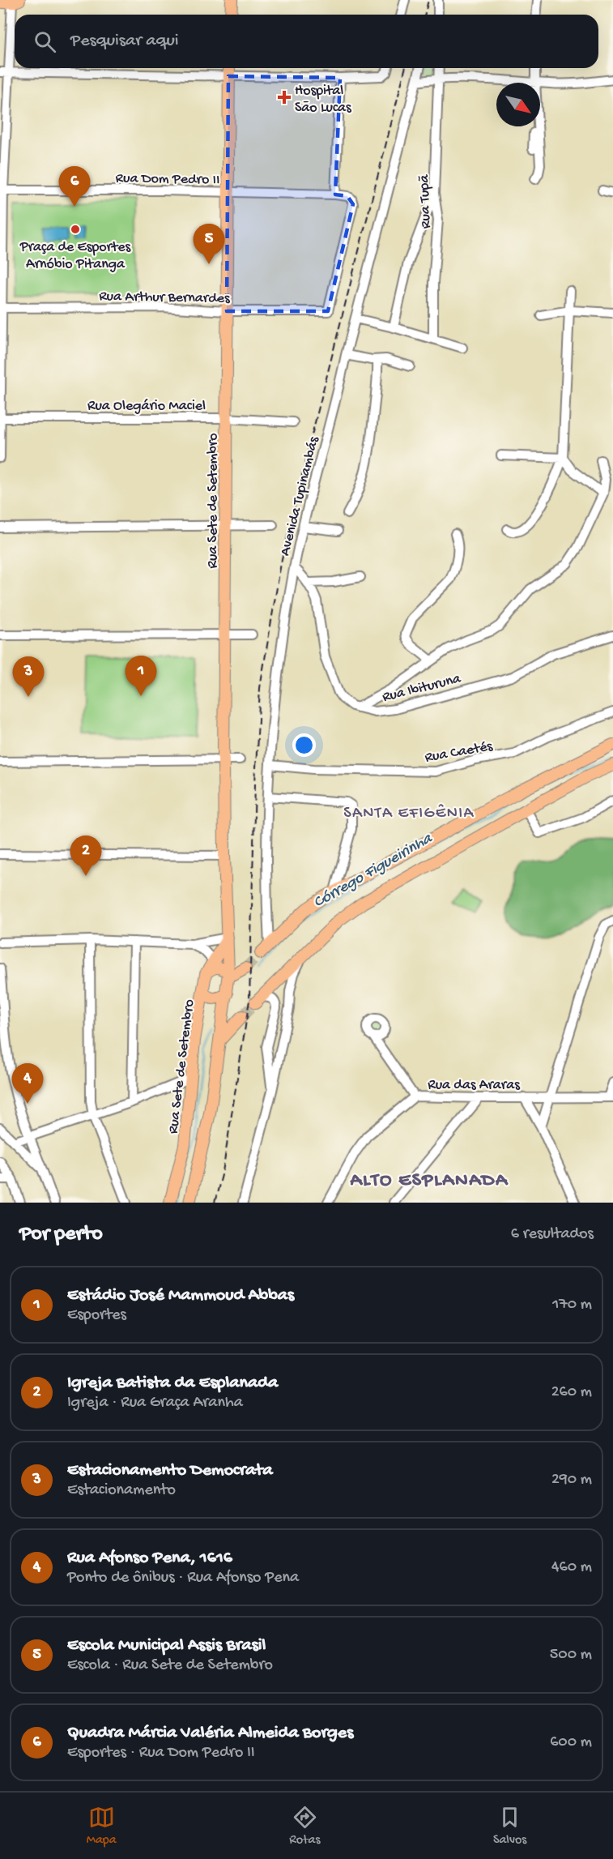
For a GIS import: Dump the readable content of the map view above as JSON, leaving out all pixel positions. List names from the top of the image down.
{
  "streets": {
    "main road": ["Rua Sete de Setembro"],
    "street": [
      "Rua Dom Pedro II",
      "Rua Tupã",
      "Rua Arthur Bernardes",
      "Rua Olegário Maciel",
      "Avenida Tupinambás",
      "Rua Ibituruna",
      "Rua Caetés",
      "Rua das Araras"
    ]
  },
  "crossings": [
    ["Rua Dom Pedro II", "Rua Arthur Bernardes"],
    ["Rua Dom Pedro II", "Rua Sete de Setembro"],
    ["Rua Arthur Bernardes", "Rua Sete de Setembro"],
    ["Rua Olegário Maciel", "Rua Sete de Setembro"],
    ["Avenida Tupinambás", "Rua Caetés"]
  ],
  "districts": ["SANTA EFIGÊNIA", "ALTO ESPLANADA"],
  "water": ["Córrego Figueirinha"],
  "places": {
    "health": ["Hospital São Lucas"],
    "other": ["Praça de Esportes Arnóbio Pitanga"]
  },
  "north": "bottom right",
  "page": {
    "search": "Pesquisar aqui",
    "pins": [
      "6",
      "5",
      "1",
      "3",
      "2",
      "4"
    ],
    "heading": ["Por perto", "6 resultados"],
    "list": [
      {
        "mark": "1",
        "name": "Estádio José Mammoud Abbas",
        "note": "Esportes",
        "value": "170 m"
      },
      {
        "mark": "2",
        "name": "Igreja Batista da Esplanada",
        "note": "Igreja · Rua Graça Aranha",
        "value": "260 m"
      },
      {
        "mark": "3",
        "name": "Estacionamento Democrata",
        "note": "Estacionamento",
        "value": "290 m"
      },
      {
        "mark": "4",
        "name": "Rua Afonso Pena, 1616",
        "note": "Ponto de ônibus · Rua Afonso Pena",
        "value": "460 m"
      },
      {
        "mark": "5",
        "name": "Escola Municipal Assis Brasil",
        "note": "Escola · Rua Sete de Setembro",
        "value": "500 m"
      },
      {
        "mark": "6",
        "name": "Quadra Márcia Valéria Almeida Borges",
        "note": "Esportes · Rua Dom Pedro II",
        "value": "600 m"
      }
    ],
    "nav": ["Mapa", "Rotas", "Salvos"]
  }
}
